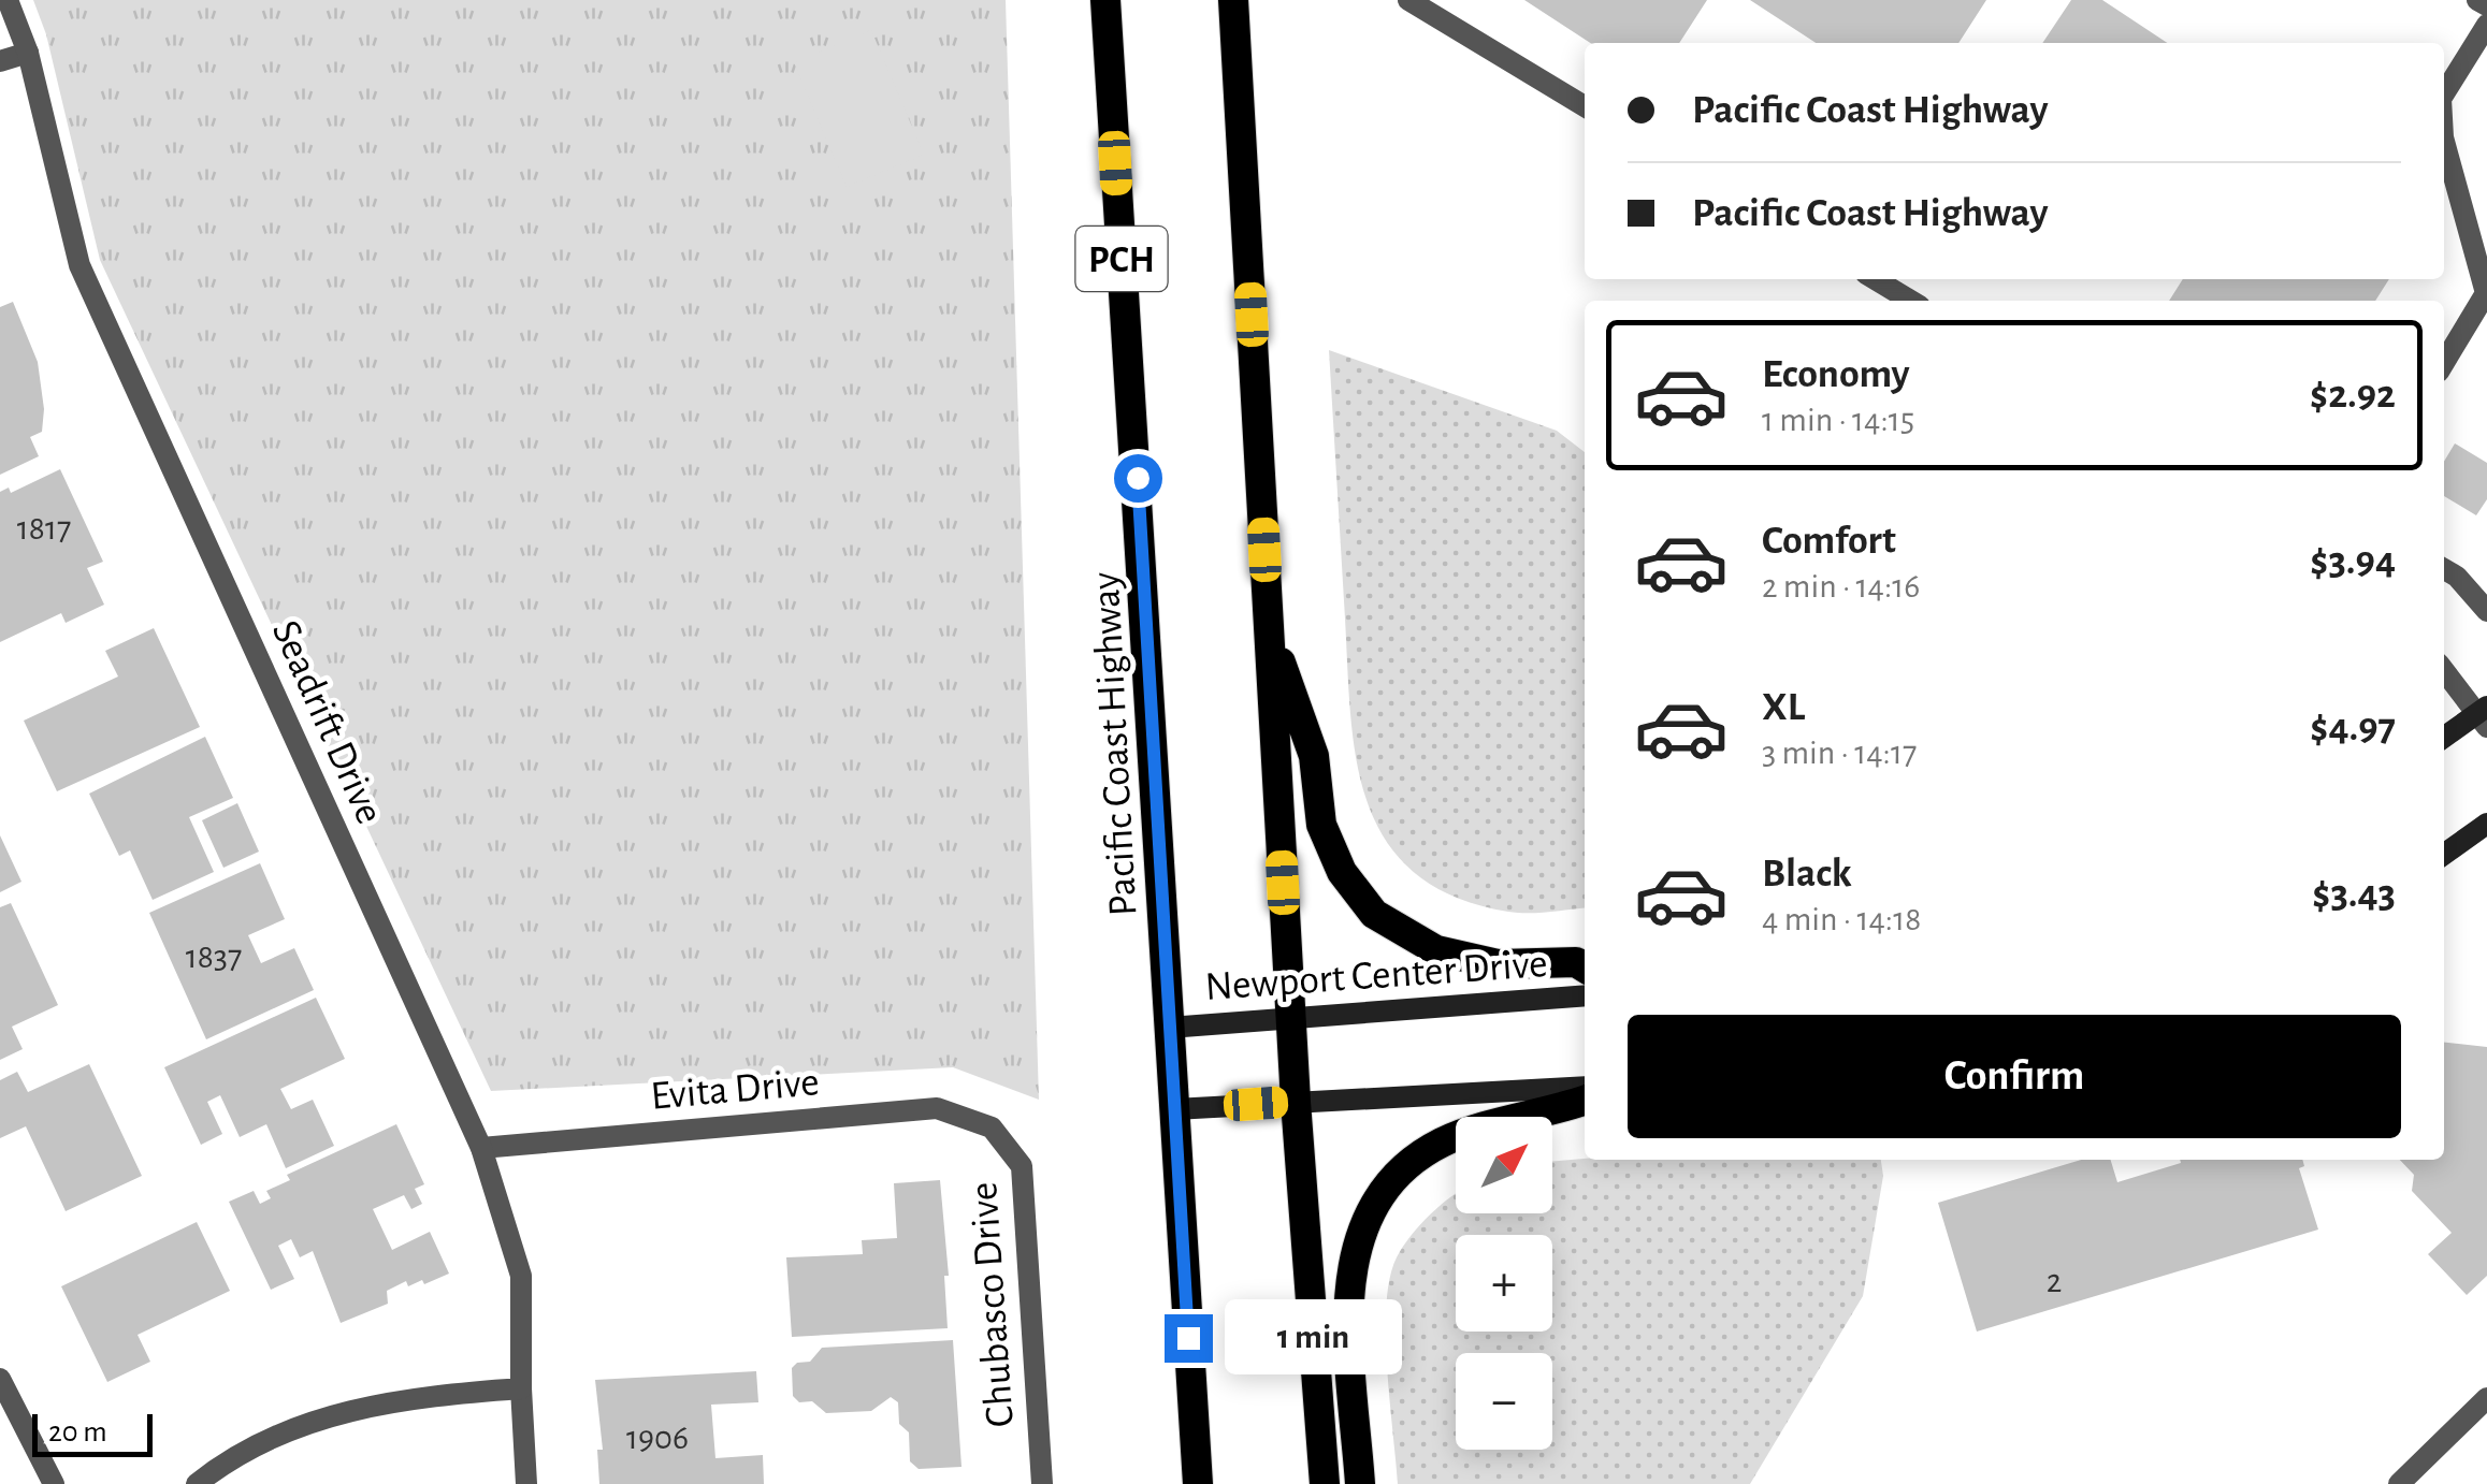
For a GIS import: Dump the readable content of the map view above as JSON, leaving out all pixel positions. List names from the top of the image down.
{
  "streets": {
    "highway": ["PCH", "Pacific Coast Highway"],
    "main road": ["Newport Center Drive"],
    "street": ["Seadrift Drive", "Evita Drive", "Chubasco Drive"]
  },
  "crossings": [
    ["Seadrift Drive", "Evita Drive"],
    ["Pacific Coast Highway", "Newport Center Drive"],
    ["Evita Drive", "Chubasco Drive"]
  ],
  "house_numbers": [
    "1817",
    "1837",
    "2",
    "1906"
  ],
  "scale_bar": "20 m",
  "north": "top right",
  "page": {
    "banner": ["Pacific Coast Highway", "Pacific Coast Highway"],
    "list": [
      {
        "name": "Economy",
        "note": "1 min · 14:15",
        "value": "$2.92"
      },
      {
        "name": "Comfort",
        "note": "2 min · 14:16",
        "value": "$3.94"
      },
      {
        "name": "XL",
        "note": "3 min · 14:17",
        "value": "$4.97"
      },
      {
        "name": "Black",
        "note": "4 min · 14:18",
        "value": "$3.43"
      }
    ],
    "buttons": "Confirm",
    "map_buttons": ["+", "−"],
    "bubble": "1 min",
    "scale": "20 m"
  }
}
